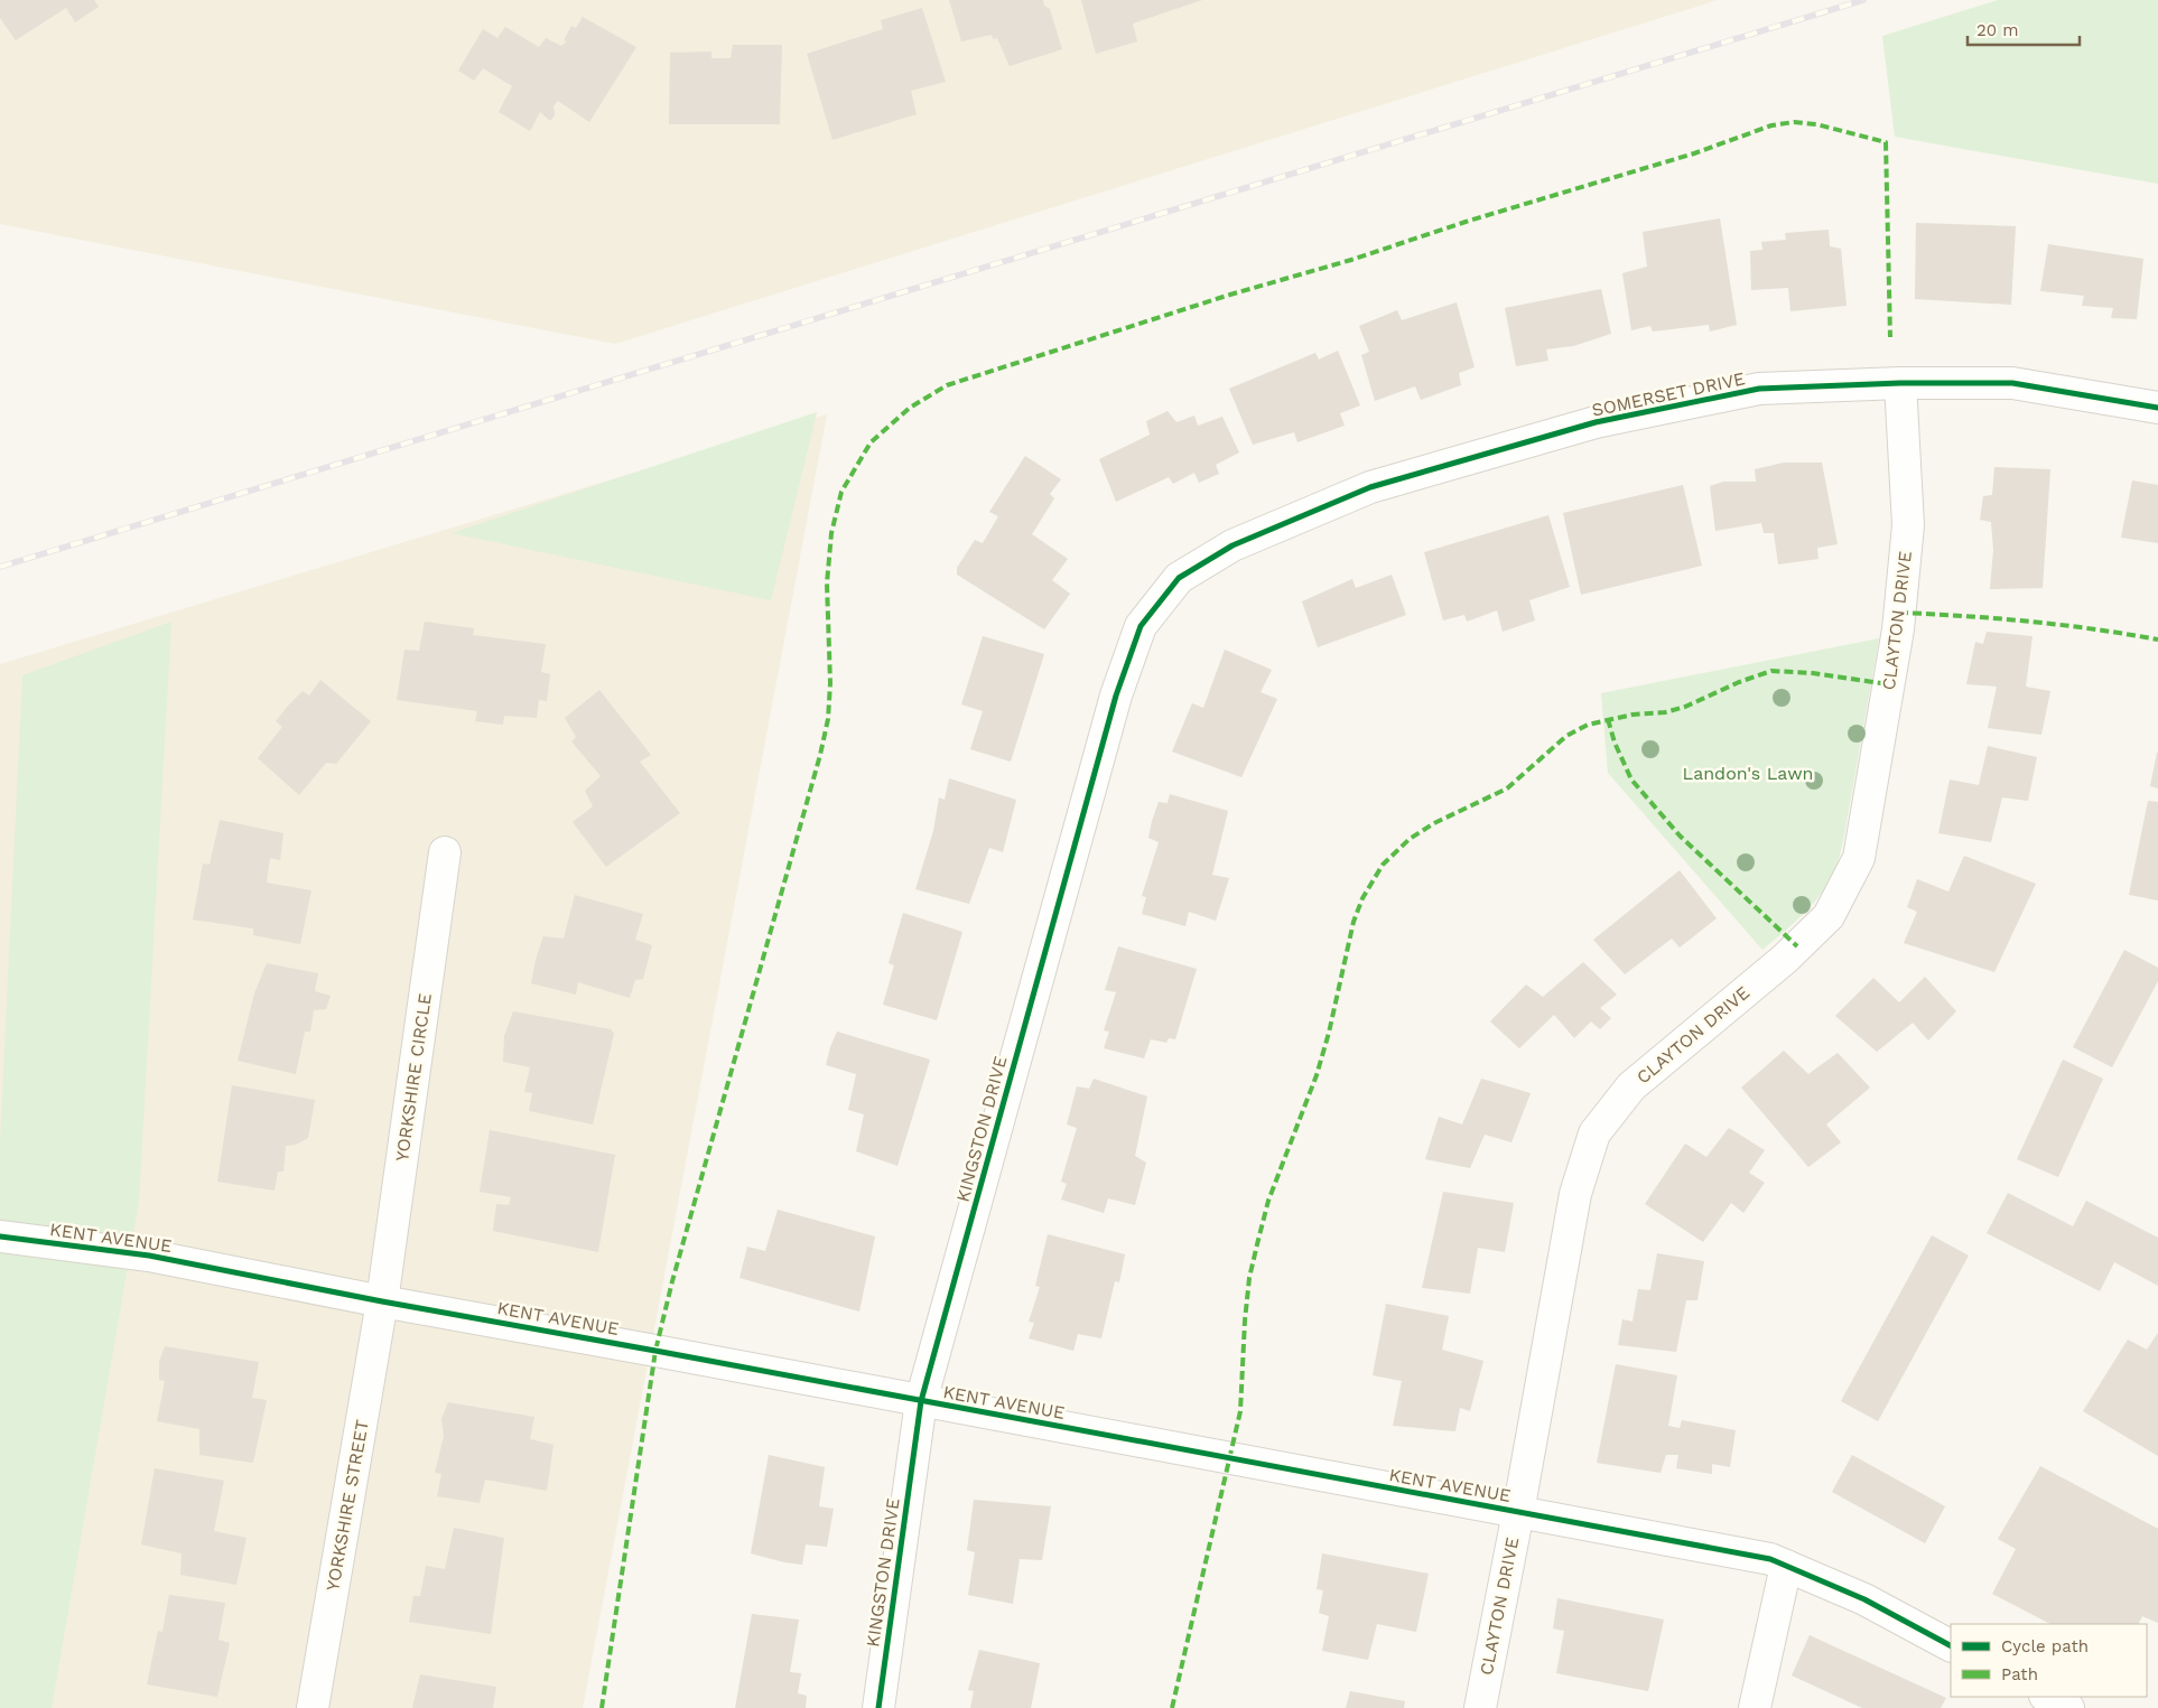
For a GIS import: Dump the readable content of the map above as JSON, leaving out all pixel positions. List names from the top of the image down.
{
  "streets": {
    "street": [
      "SOMERSET DRIVE",
      "CLAYTON DRIVE",
      "YORKSHIRE CIRCLE",
      "KINGSTON DRIVE",
      "KENT AVENUE",
      "YORKSHIRE STREET"
    ]
  },
  "crossings": [
    ["SOMERSET DRIVE", "CLAYTON DRIVE"],
    ["SOMERSET DRIVE", "KINGSTON DRIVE"],
    ["CLAYTON DRIVE", "KENT AVENUE"],
    ["YORKSHIRE CIRCLE", "KENT AVENUE"],
    ["YORKSHIRE CIRCLE", "YORKSHIRE STREET"],
    ["KINGSTON DRIVE", "KENT AVENUE"],
    ["KENT AVENUE", "YORKSHIRE STREET"]
  ],
  "parks": ["Landon's Lawn"],
  "legend": ["Cycle path", "Path"],
  "scale_bar": "20 m"
}
